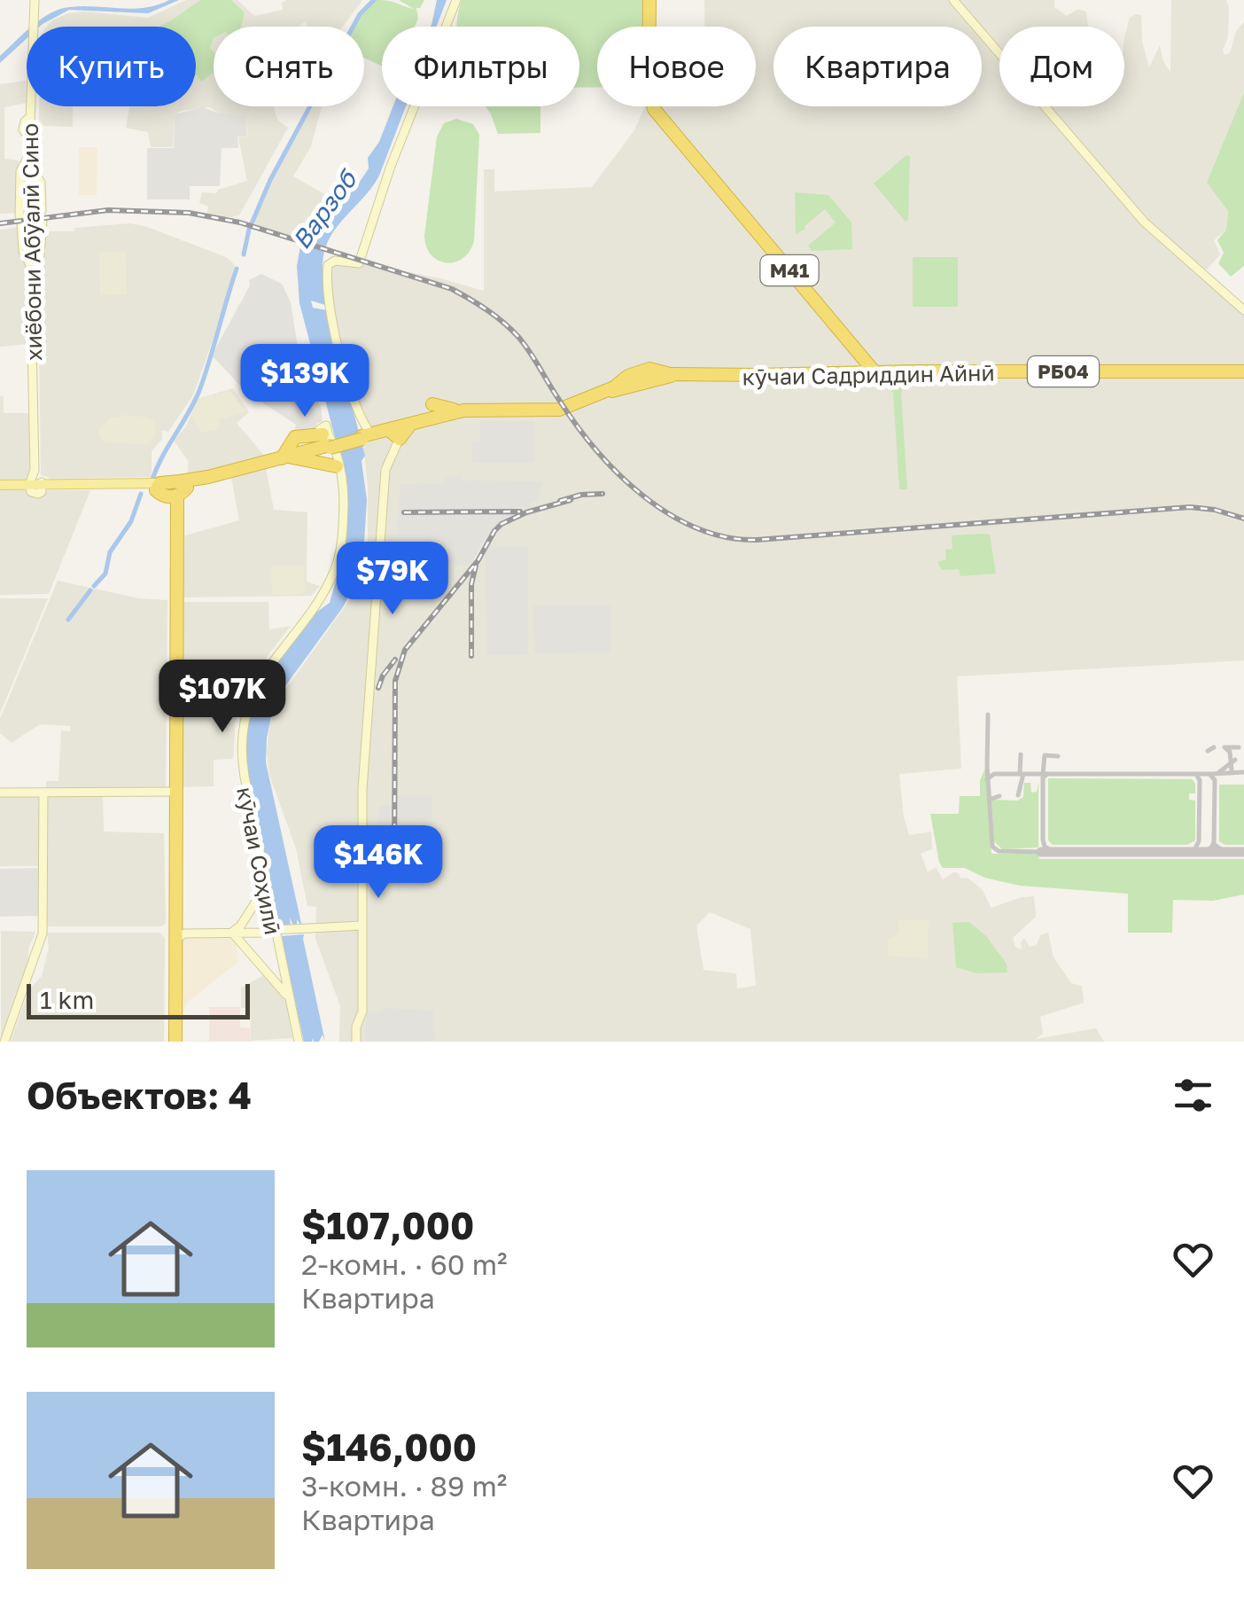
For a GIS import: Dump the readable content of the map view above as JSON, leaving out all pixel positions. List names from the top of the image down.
{
  "streets": {
    "highway": ["M41", "РБ04", "кӯчаи Садриддин Айнӣ"],
    "main road": ["хиёбони Абӯалӣ Сино", "кӯчаи Соҳилӣ"]
  },
  "crossings": [
    ["M41", "кӯчаи Садриддин Айнӣ"]
  ],
  "water": ["Варзоб"],
  "scale_bar": "1 km",
  "page": {
    "chip": [
      "Купить",
      "Снять",
      "Фильтры",
      "Новое",
      "Квартира",
      "Дом"
    ],
    "price": [
      "$139K",
      "$79K",
      "$107K",
      "$146K"
    ],
    "scale": "1 km",
    "heading": "Объектов: 4",
    "list": [
      {
        "name": "$107,000",
        "note": "2-комн. · 60 m² · Квартира"
      },
      {
        "name": "$146,000",
        "note": "3-комн. · 89 m² · Квартира"
      }
    ]
  }
}
